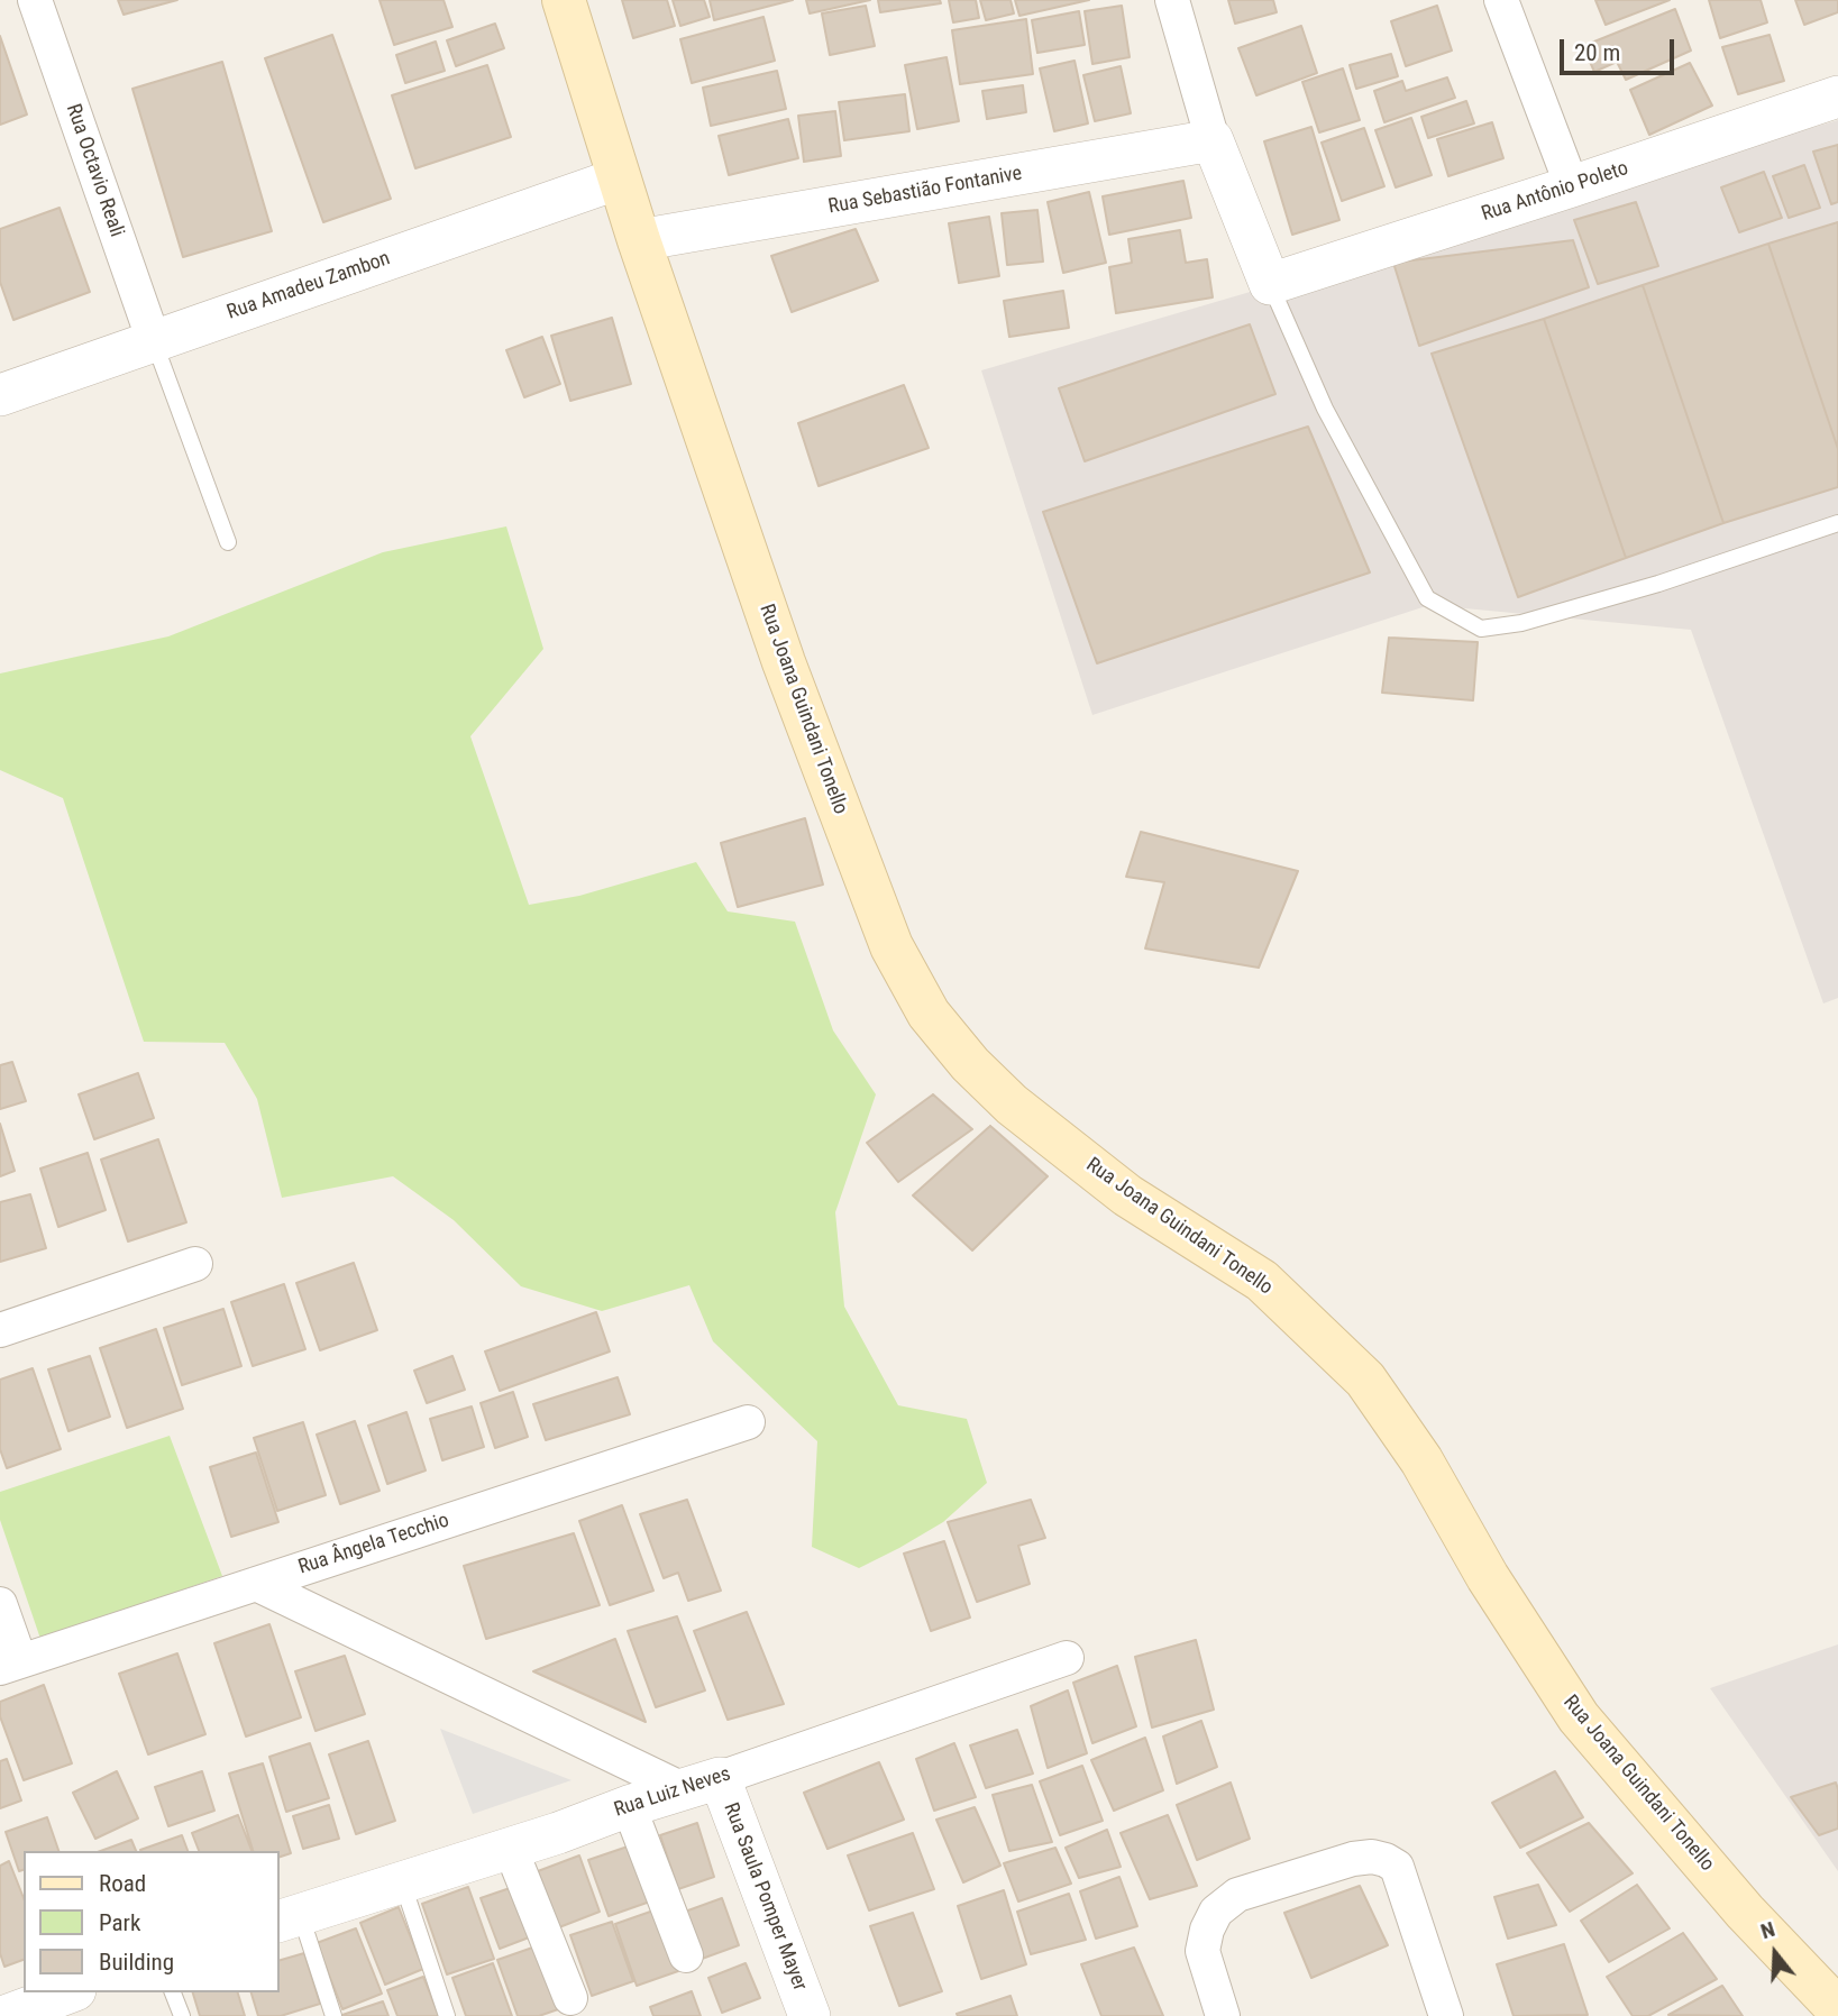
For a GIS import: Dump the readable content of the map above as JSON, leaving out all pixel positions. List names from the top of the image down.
{
  "streets": {
    "main road": ["Rua Joana Guindani Tonello"],
    "street": [
      "Rua Octavio Reali",
      "Rua Sebastião Fontanive",
      "Rua Antônio Poleto",
      "Rua Amadeu Zambon",
      "Rua Ângela Tecchio",
      "Rua Luiz Neves",
      "Rua Saula Pomper Mayer"
    ]
  },
  "crossings": [
    ["Rua Octavio Reali", "Rua Amadeu Zambon"],
    ["Rua Sebastião Fontanive", "Rua Joana Guindani Tonello"],
    ["Rua Amadeu Zambon", "Rua Joana Guindani Tonello"],
    ["Rua Luiz Neves", "Rua Saula Pomper Mayer"]
  ],
  "legend": ["Road", "Park", "Building"],
  "scale_bar": "20 m",
  "north": "top"
}
